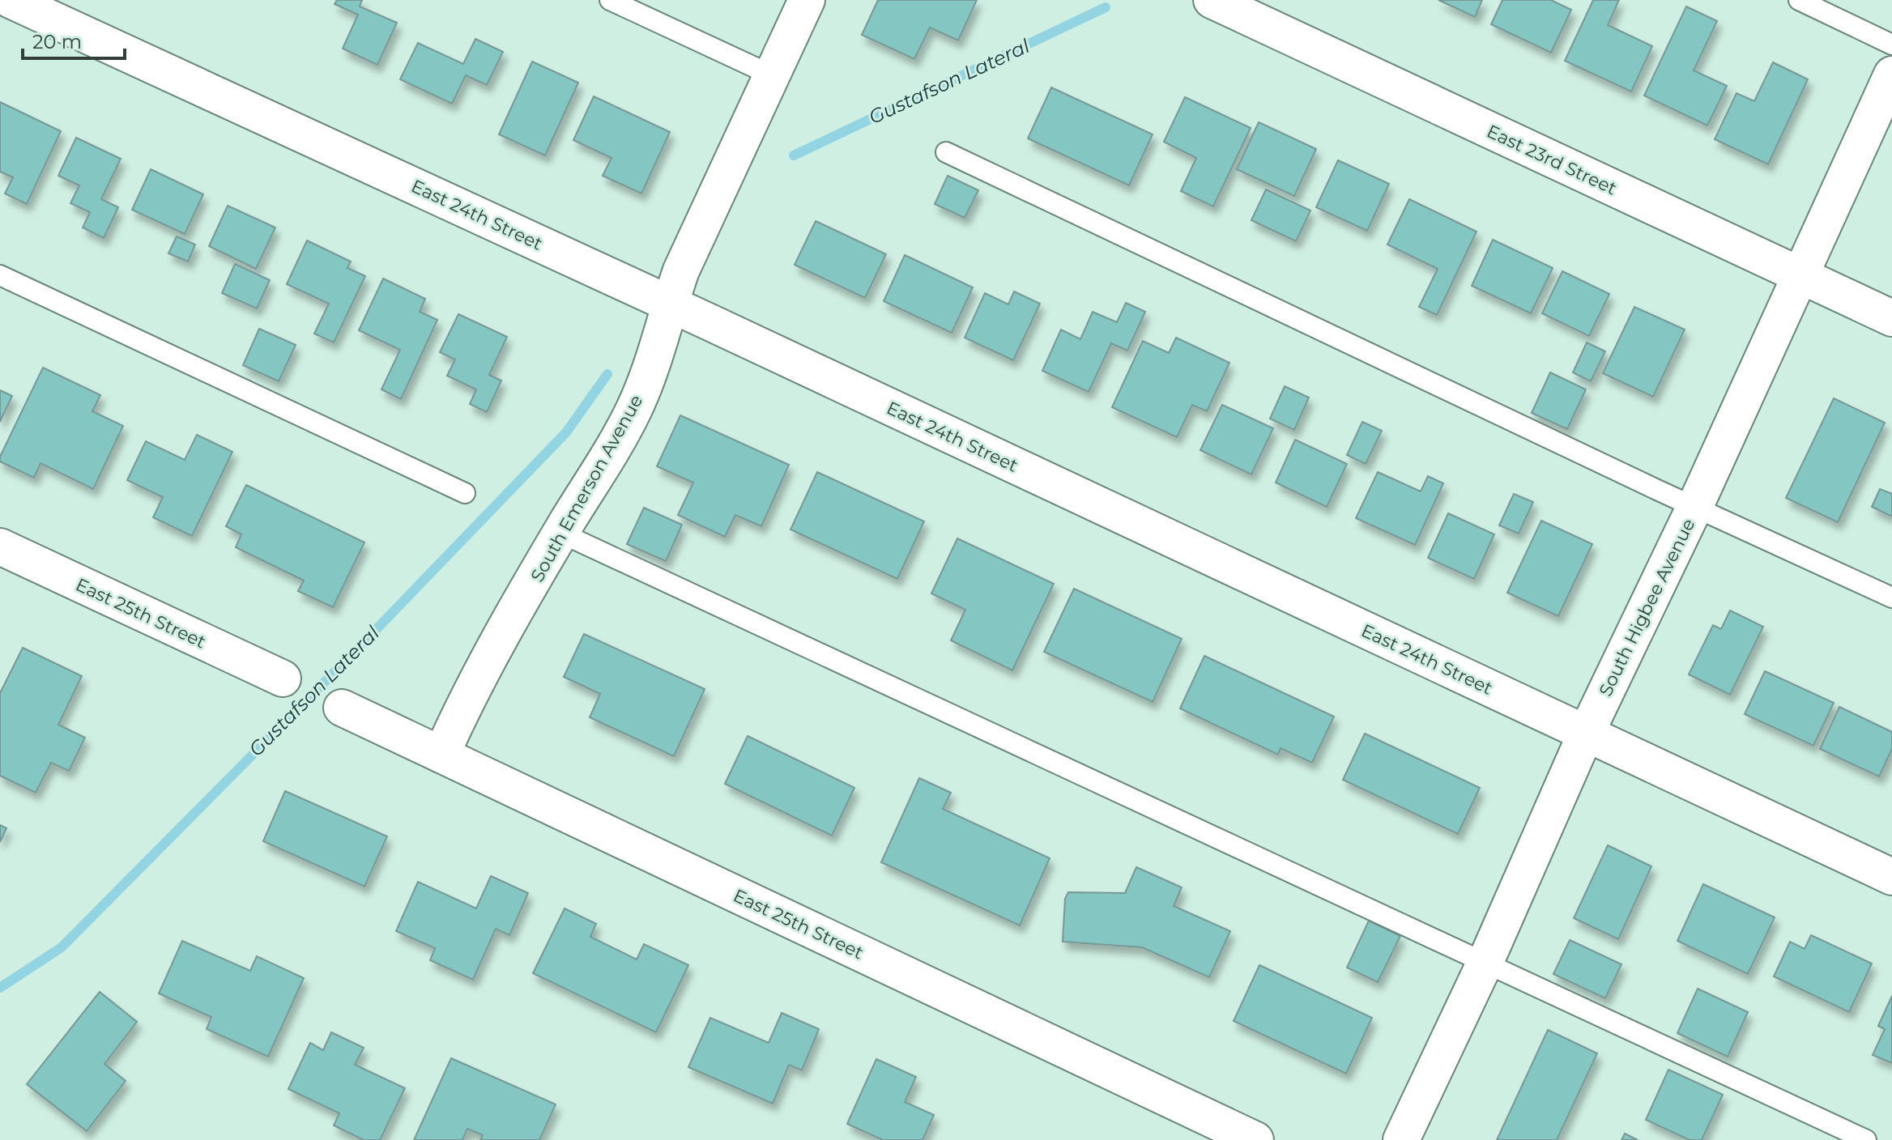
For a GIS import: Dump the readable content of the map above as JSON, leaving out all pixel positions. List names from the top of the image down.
{
  "streets": {
    "street": [
      "East 23rd Street",
      "East 24th Street",
      "South Emerson Avenue",
      "South Higbee Avenue",
      "East 25th Street"
    ]
  },
  "crossings": [
    ["East 23rd Street", "South Higbee Avenue"],
    ["East 24th Street", "South Emerson Avenue"],
    ["East 24th Street", "South Higbee Avenue"],
    ["South Emerson Avenue", "East 25th Street"]
  ],
  "water": ["Gustafson Lateral"],
  "scale_bar": "20 m"
}
